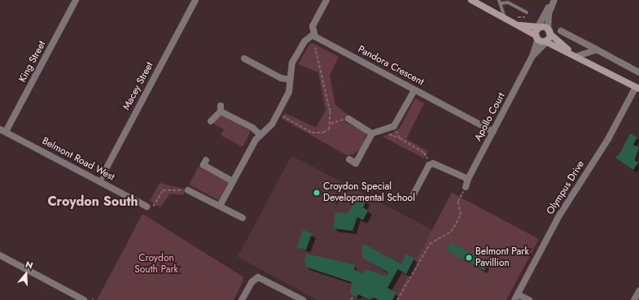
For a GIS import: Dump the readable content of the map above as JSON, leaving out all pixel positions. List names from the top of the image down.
{
  "streets": {
    "street": [
      "King Street",
      "Pandora Crescent",
      "Macey Street",
      "Apollo Court",
      "Belmont Road West",
      "Olympus Drive"
    ]
  },
  "crossings": [
    ["King Street", "Belmont Road West"],
    ["Pandora Crescent", "Apollo Court"],
    ["Macey Street", "Belmont Road West"]
  ],
  "districts": ["Croydon South"],
  "parks": ["Croydon South Park"],
  "places": ["Croydon Special Developmental School", "Belmont Park Pavillion"],
  "north": "top"
}
